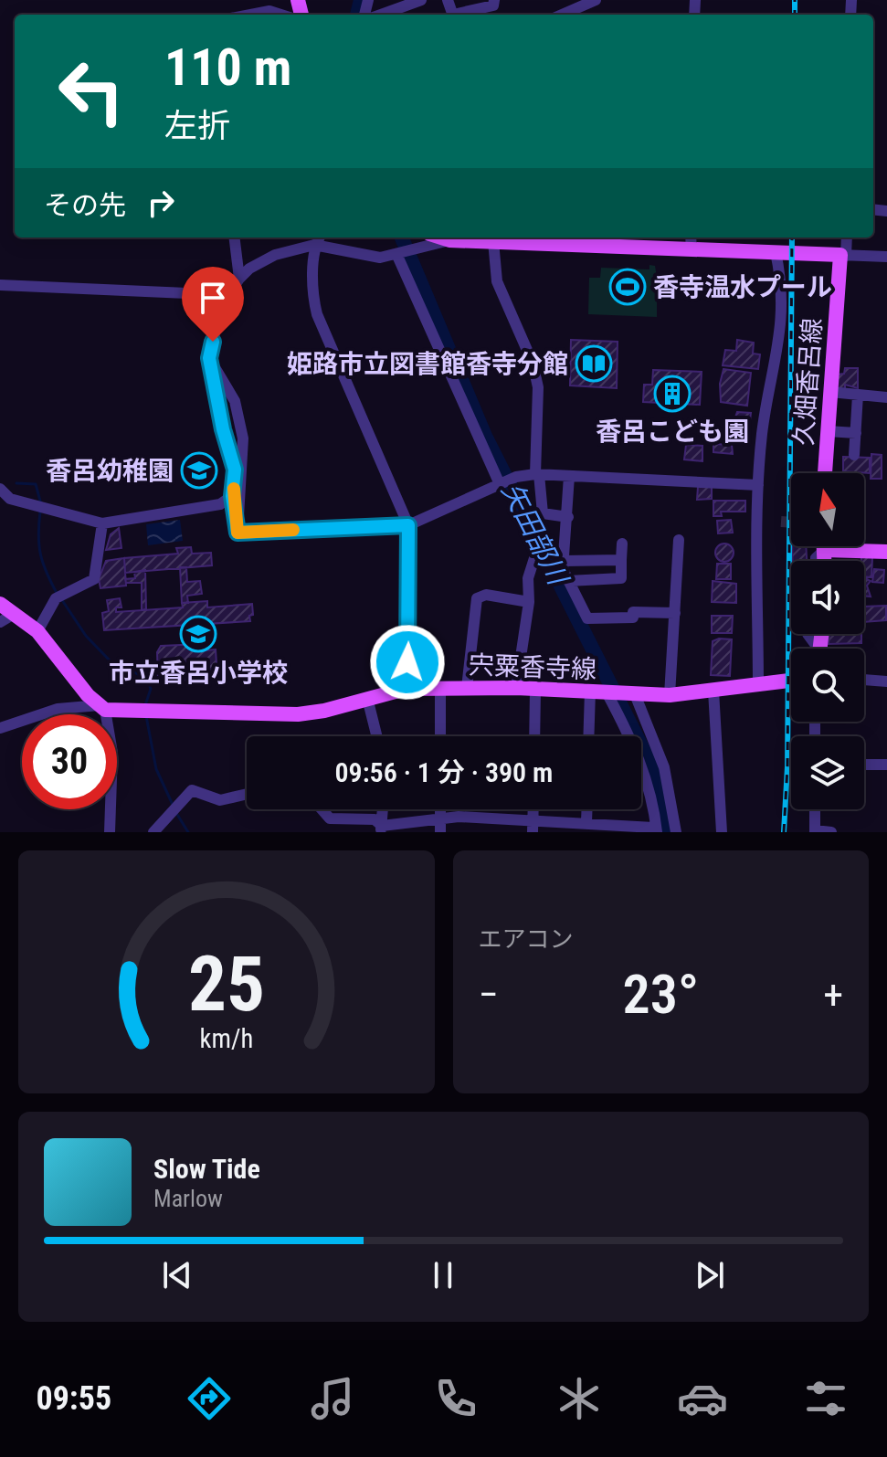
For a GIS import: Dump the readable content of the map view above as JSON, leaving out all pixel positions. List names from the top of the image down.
{
  "streets": {
    "main road": ["久畑香呂線", "宍粟香寺線"]
  },
  "water": ["矢田部川"],
  "places": {
    "sports": ["香寺温水プール"],
    "library": ["姫路市立図書館香寺分館"],
    "building": ["香呂こども園"],
    "school or university": ["香呂幼稚園", "市立香呂小学校"]
  },
  "north": "top",
  "page": {
    "turn": ["110 m", "左折"],
    "then": "その先",
    "limit": "30",
    "trip": "09:56 · 1 分 · 390 m",
    "tile": "エアコン",
    "heat": ["−", "23°", "+"],
    "song": ["Slow Tide", "Marlow"],
    "tabs": "09:55",
    "gauge": ["25", "km/h"]
  }
}
